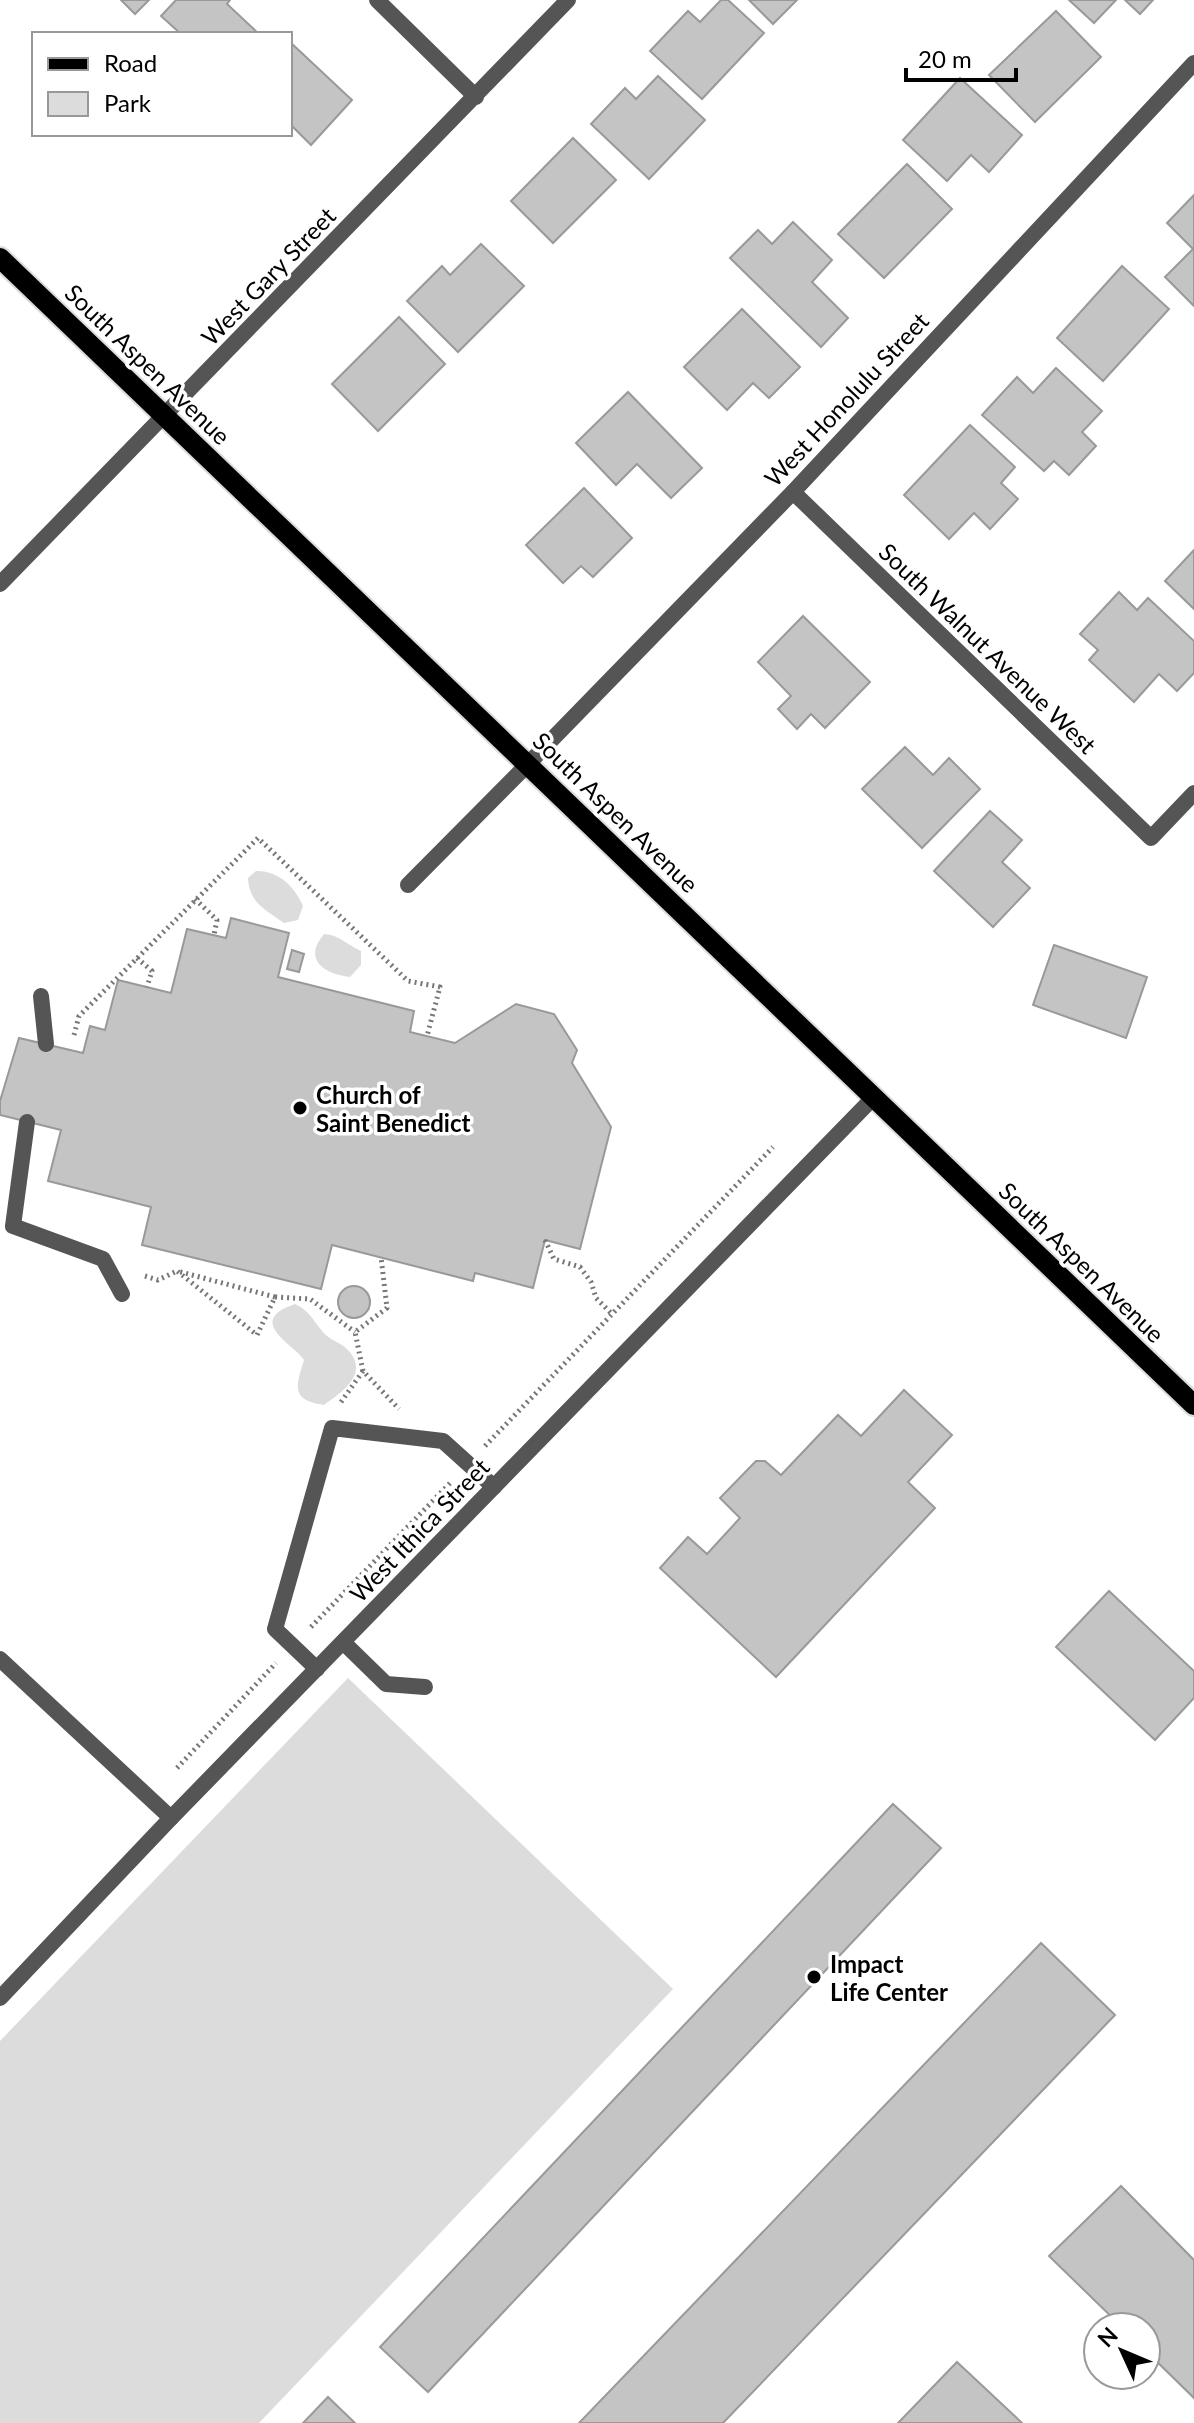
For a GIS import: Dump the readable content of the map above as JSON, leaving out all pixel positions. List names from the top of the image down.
{
  "streets": {
    "main road": ["South Aspen Avenue"],
    "street": [
      "West Gary Street",
      "West Honolulu Street",
      "South Walnut Avenue West",
      "West Ithica Street"
    ]
  },
  "crossings": [
    ["West Gary Street", "South Aspen Avenue"],
    ["South Aspen Avenue", "West Honolulu Street"],
    ["South Aspen Avenue", "West Ithica Street"],
    ["West Honolulu Street", "South Walnut Avenue West"]
  ],
  "places": ["Church of Saint Benedict", "Impact Life Center"],
  "legend": ["Road", "Park"],
  "scale_bar": "20 m",
  "north": "top left"
}
